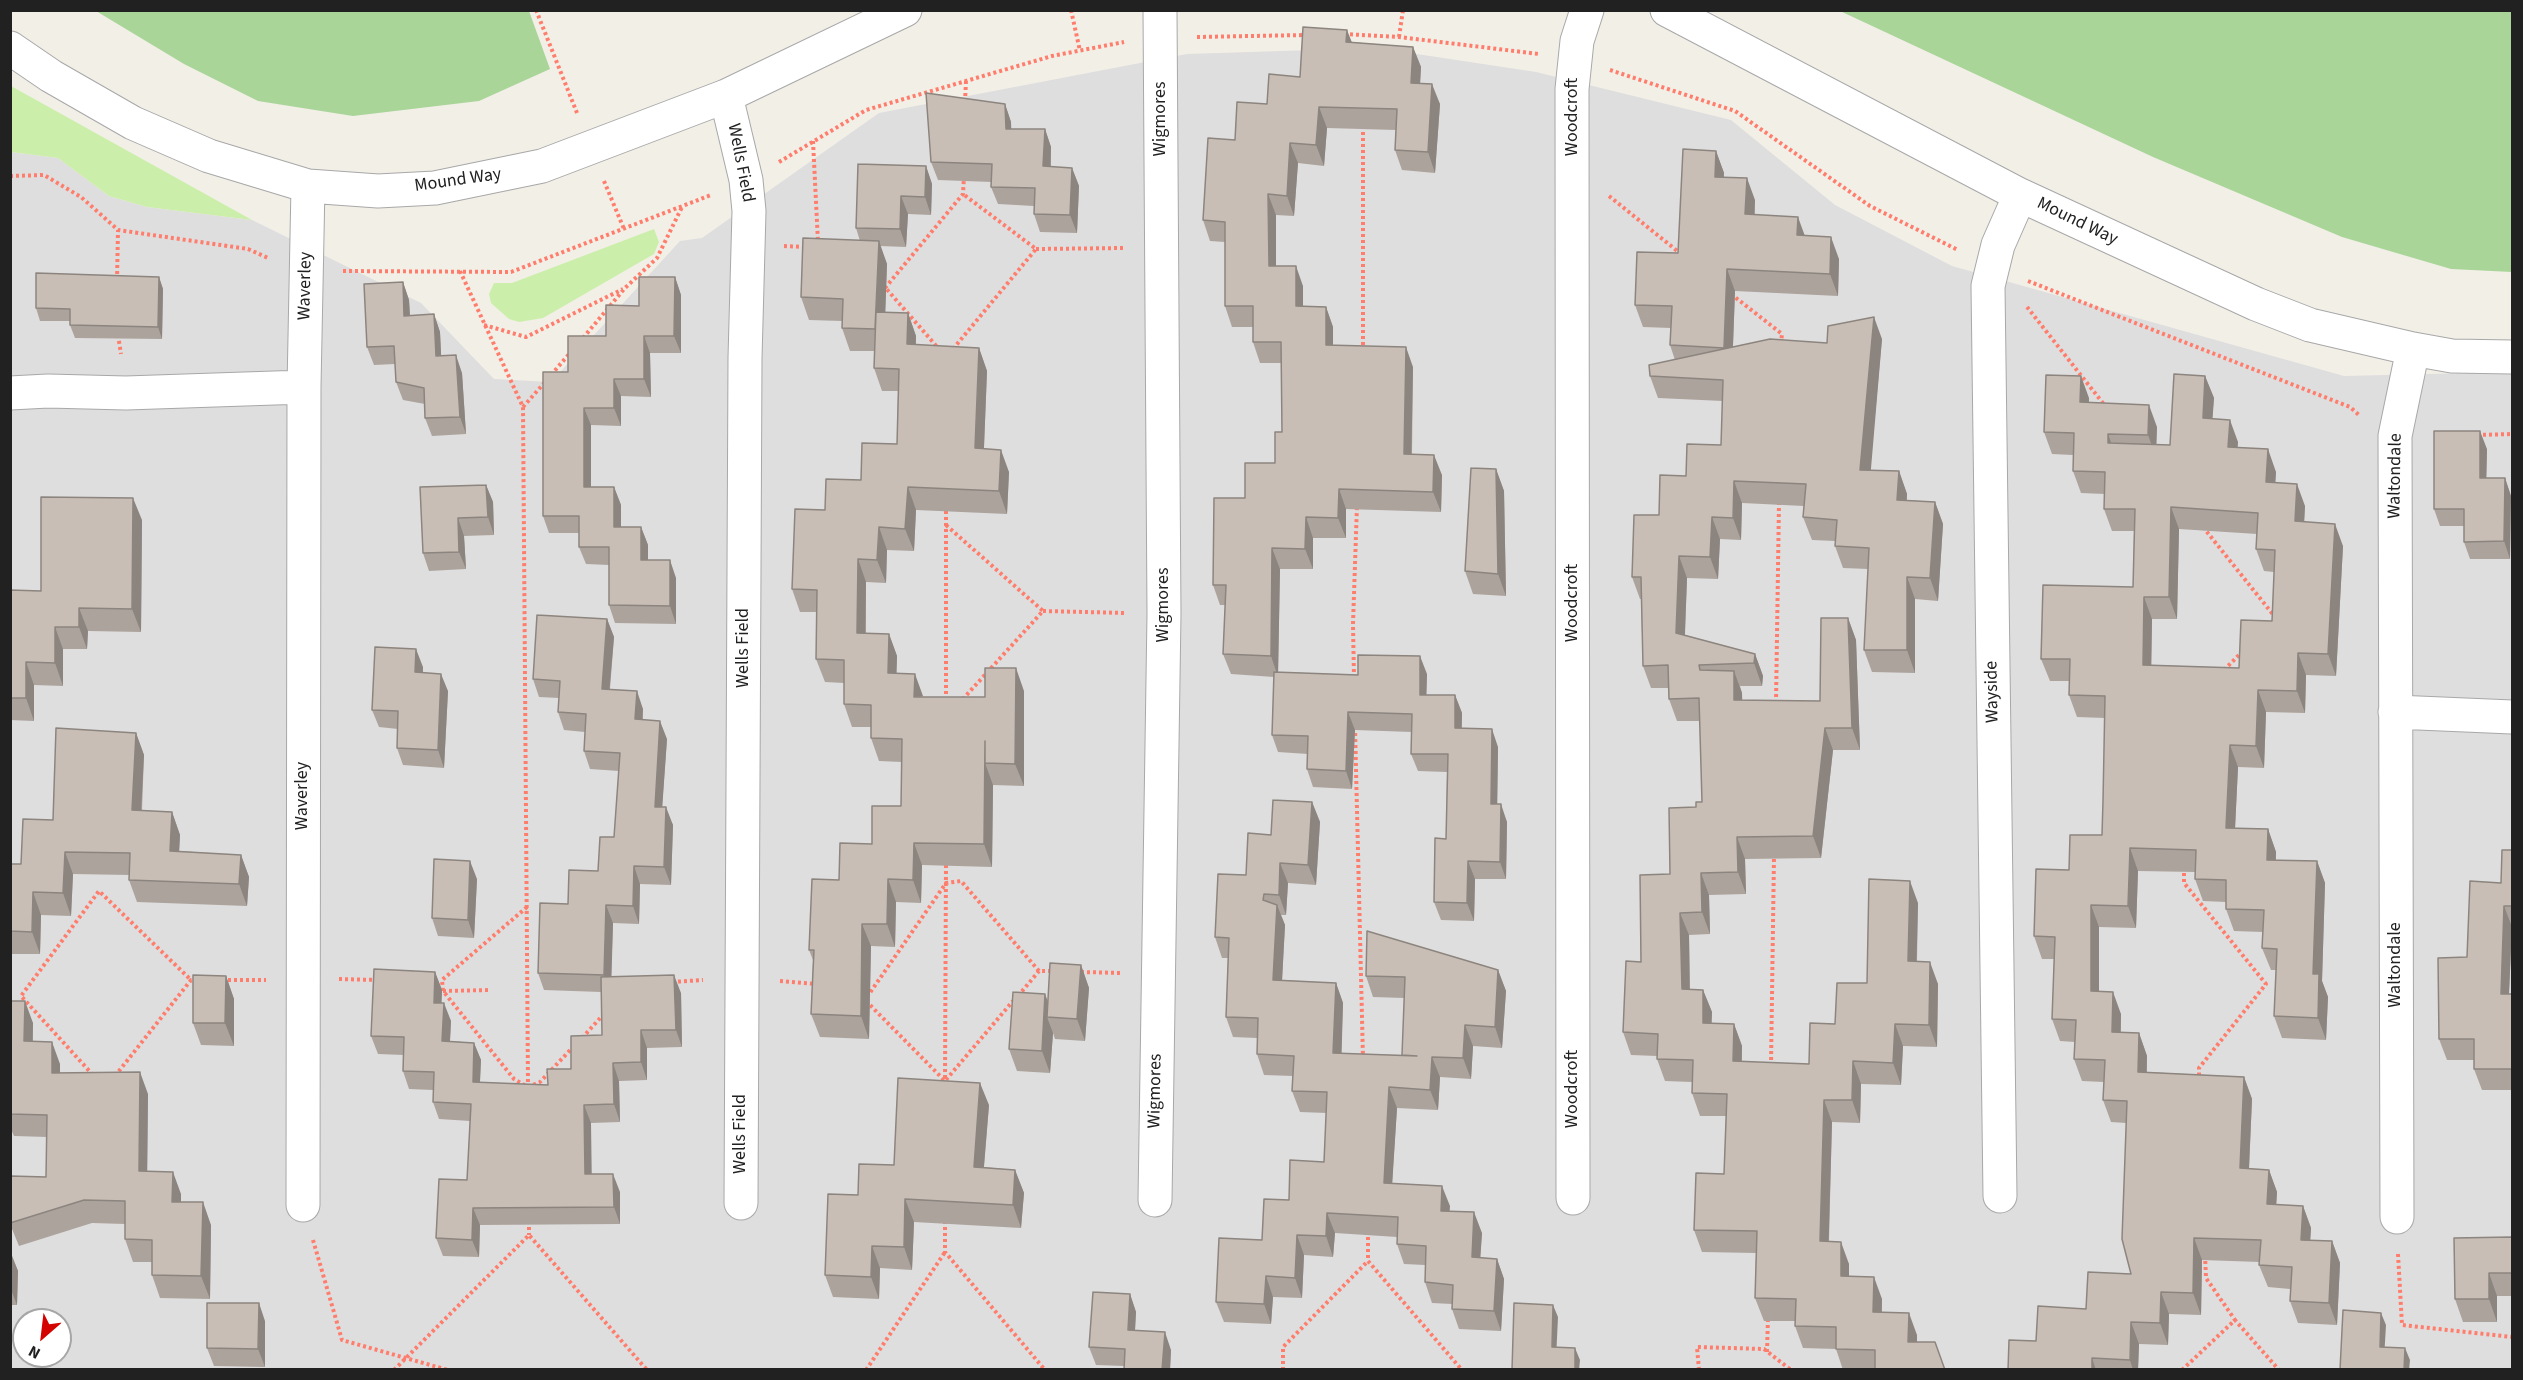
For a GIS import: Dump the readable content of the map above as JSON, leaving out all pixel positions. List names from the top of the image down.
{
  "streets": {
    "street": [
      "Woodcroft",
      "Wigmores",
      "Wells Field",
      "Mound Way",
      "Waverley",
      "Waltondale",
      "Wayside"
    ]
  },
  "crossings": [
    ["Wells Field", "Mound Way"],
    ["Mound Way", "Waverley"],
    ["Mound Way", "Waltondale"],
    ["Mound Way", "Wayside"]
  ],
  "north": "bottom left"
}
